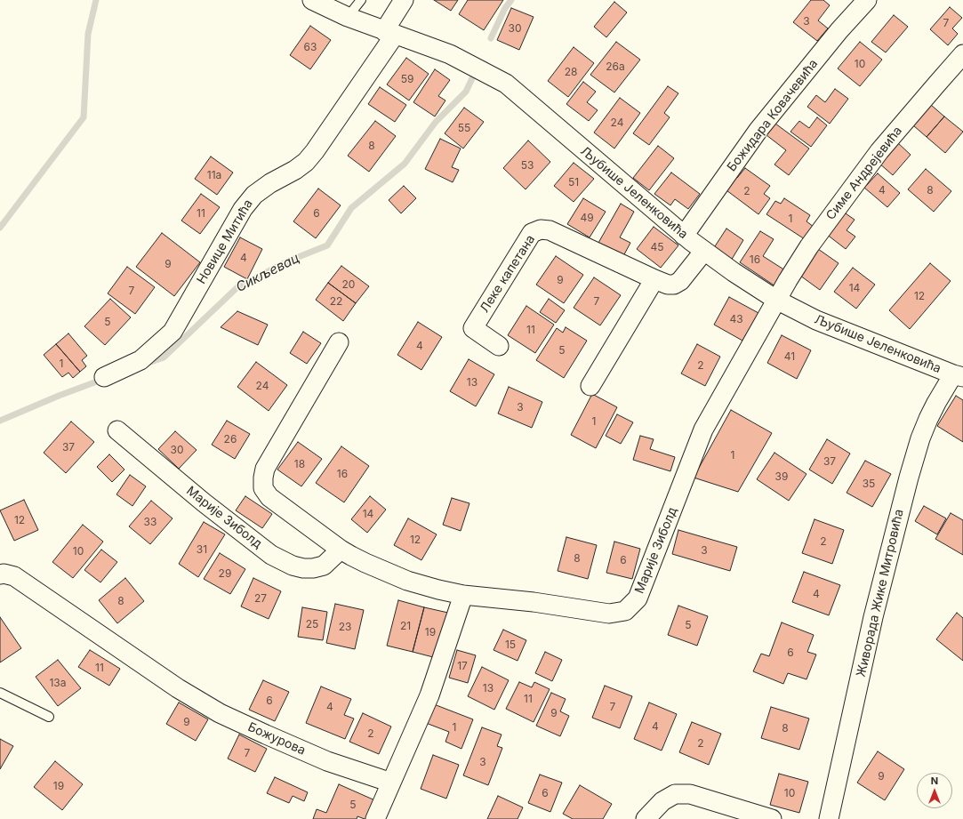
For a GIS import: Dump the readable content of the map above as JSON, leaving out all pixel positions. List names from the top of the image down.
{
  "streets": {
    "street": [
      "Божидара Ковачевића",
      "Симе Андрејевића",
      "Љубише Јеленковића",
      "Новице Митића",
      "Леке капетана",
      "Марије Зиболд",
      "Живорада Жике Митровића",
      "Божурова"
    ]
  },
  "crossings": [
    ["Божидара Ковачевића", "Љубише Јеленковића"],
    ["Симе Андрејевића", "Љубише Јеленковића"],
    ["Симе Андрејевића", "Марије Зиболд"],
    ["Љубише Јеленковића", "Новице Митића"],
    ["Љубише Јеленковића", "Леке капетана"],
    ["Љубише Јеленковића", "Марије Зиболд"],
    ["Љубише Јеленковића", "Живорада Жике Митровића"]
  ],
  "water": ["Сикљевац"],
  "house_numbers": [
    "3",
    "7",
    "30",
    "63",
    "10",
    "26a",
    "28",
    "59",
    "24",
    "55",
    "8",
    "53",
    "11a",
    "51",
    "4",
    "8",
    "2",
    "11",
    "6",
    "49",
    "1",
    "45",
    "4",
    "16",
    "9",
    "9",
    "20",
    "14",
    "7",
    "12",
    "22",
    "7",
    "43",
    "5",
    "11",
    "4",
    "5",
    "41",
    "1",
    "2",
    "13",
    "24",
    "3",
    "1",
    "26",
    "37",
    "30",
    "1",
    "37",
    "18",
    "16",
    "39",
    "35",
    "14",
    "12",
    "33",
    "12",
    "2",
    "31",
    "3",
    "10",
    "8",
    "6",
    "29",
    "4",
    "27",
    "8",
    "25",
    "5",
    "21",
    "23",
    "19",
    "15",
    "6",
    "17",
    "11",
    "13a",
    "13",
    "11",
    "6",
    "4",
    "7",
    "9",
    "9",
    "4",
    "1",
    "8",
    "2",
    "2",
    "7",
    "3",
    "9",
    "19",
    "6",
    "10",
    "5"
  ],
  "north": "top"
}
